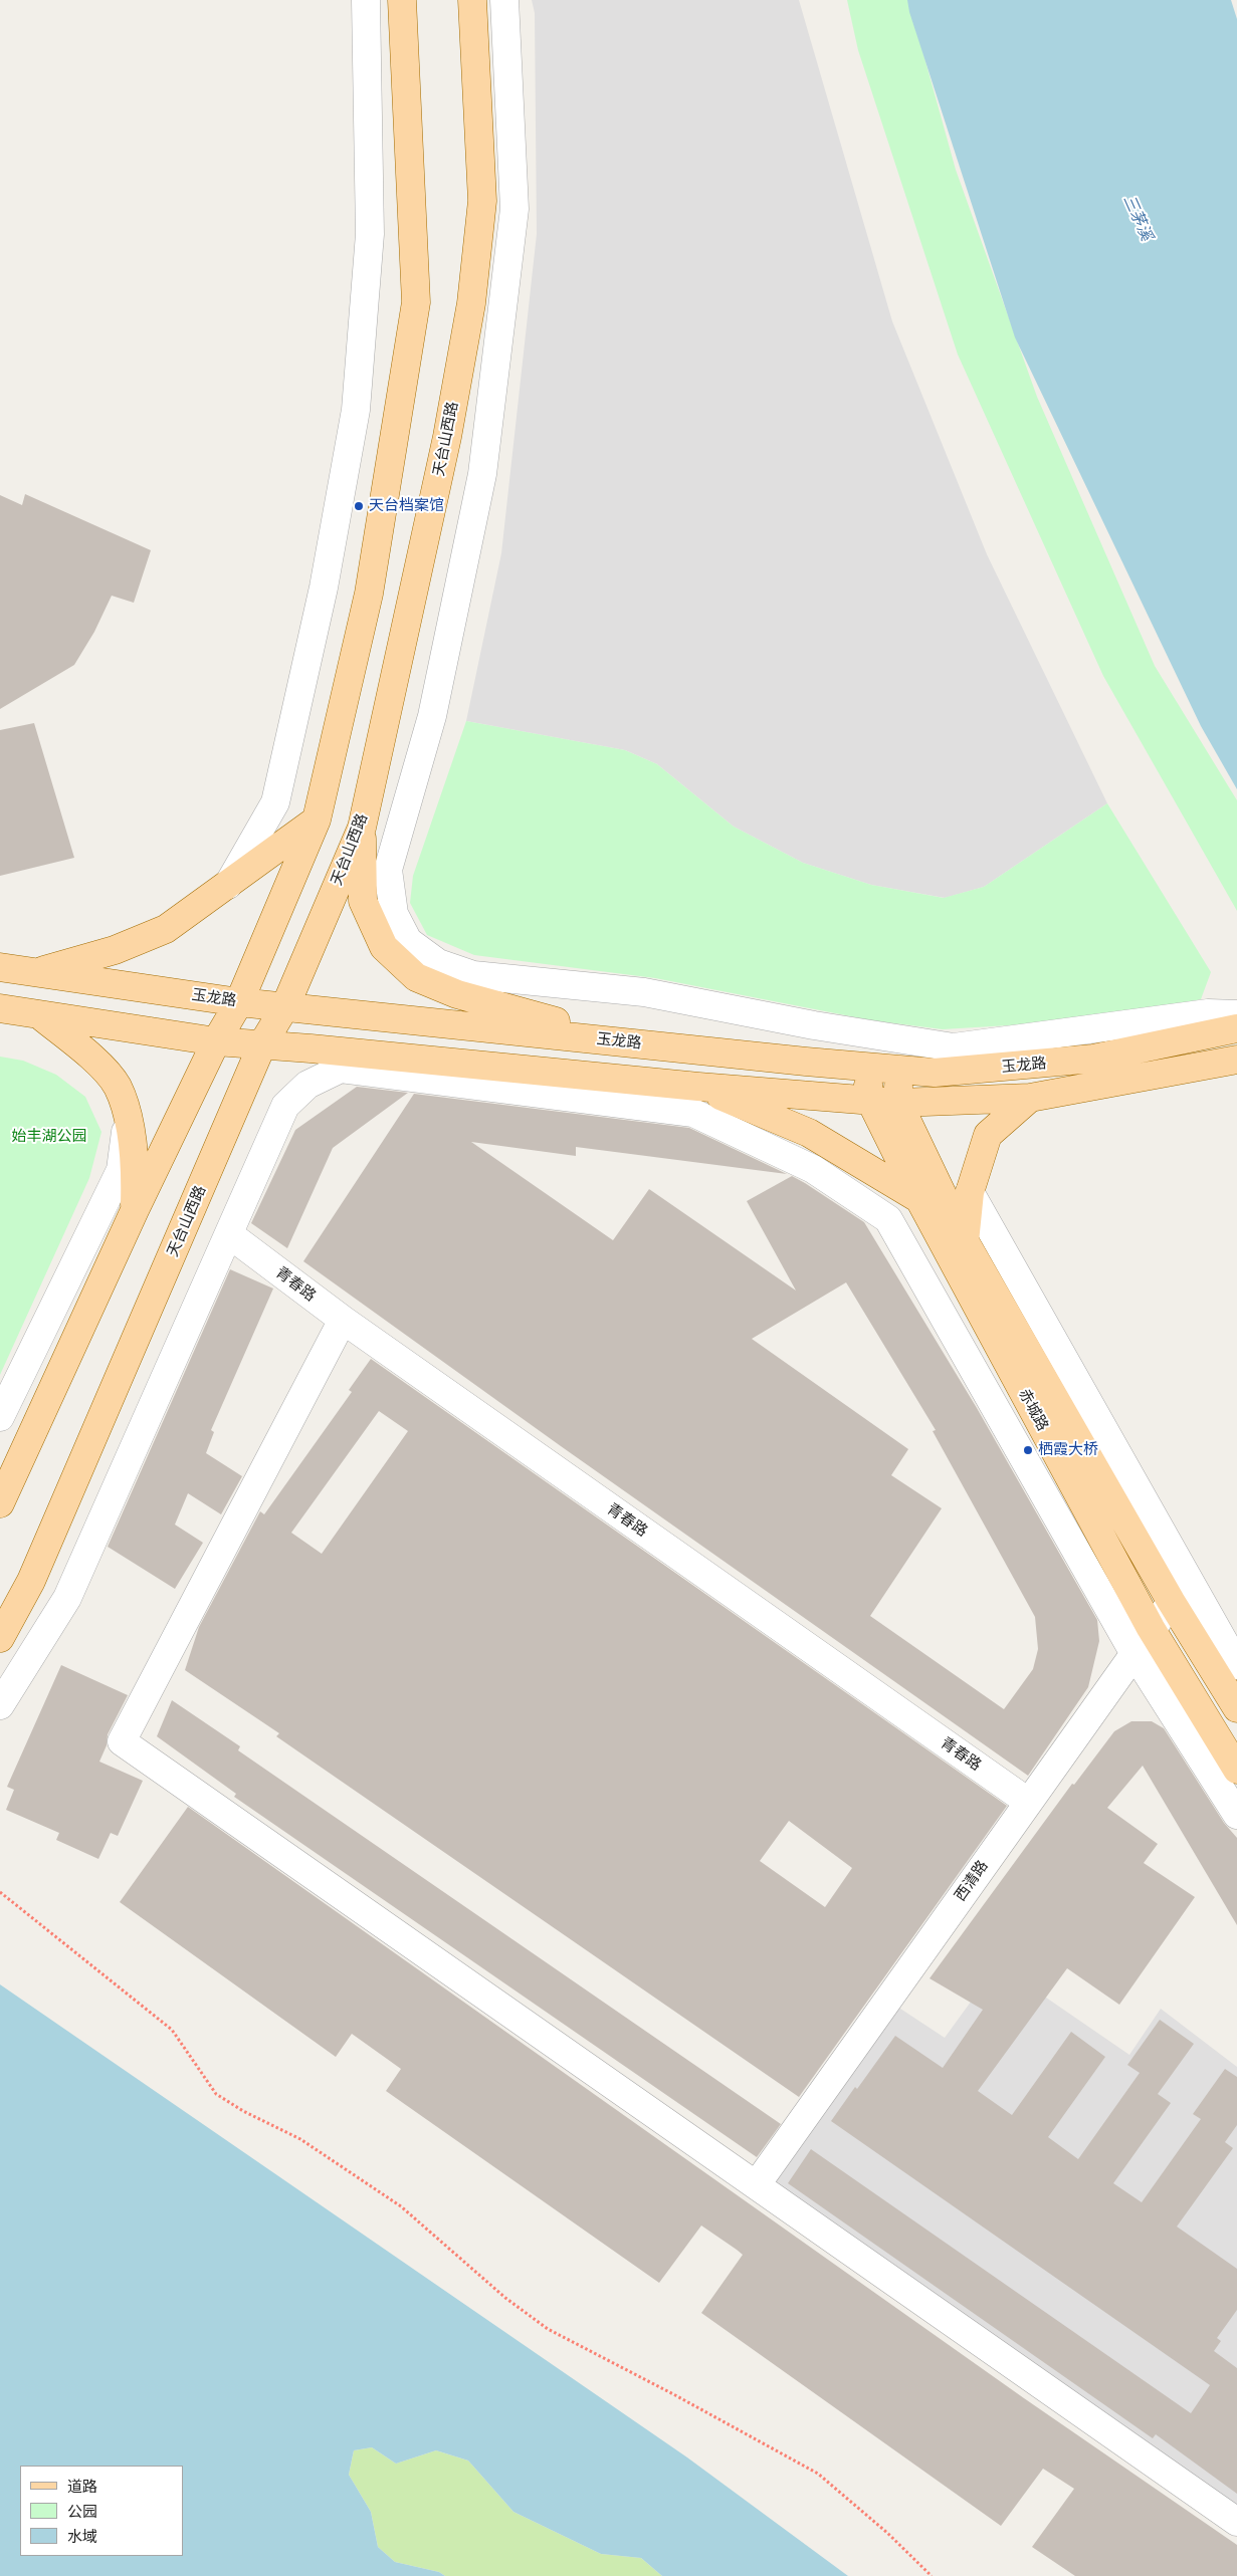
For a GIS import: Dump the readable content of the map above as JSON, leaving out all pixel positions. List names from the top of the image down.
{
  "streets": {
    "main road": ["天台山西路", "玉龙路", "赤城路"],
    "lane": ["青春路", "西清路"]
  },
  "crossings": [
    ["天台山西路", "玉龙路"],
    ["玉龙路", "赤城路"],
    ["青春路", "西清路"],
    ["赤城路", "西清路"]
  ],
  "water": ["三茅溪"],
  "parks": ["始丰湖公园"],
  "places": ["天台档案馆", "栖霞大桥"],
  "legend": ["道路", "公园", "水域"]
}
